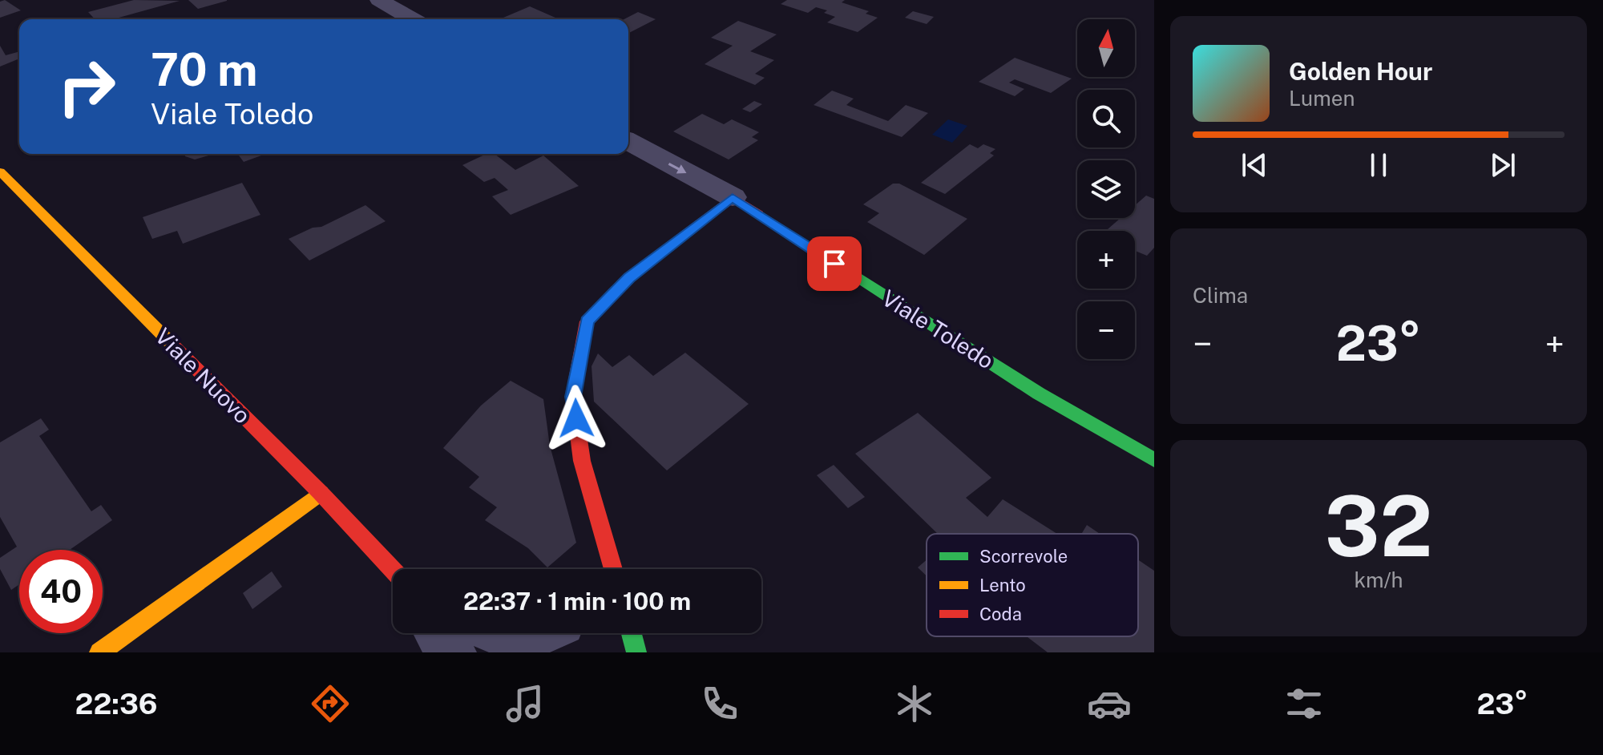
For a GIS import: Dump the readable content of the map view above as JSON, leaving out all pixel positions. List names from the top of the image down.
{
  "streets": {
    "street": ["Viale Toledo", "Viale Nuovo"]
  },
  "legend": ["Scorrevole", "Lento", "Coda"],
  "north": "top",
  "page": {
    "map_buttons": ["+", "−"],
    "turn": ["70 m", "Viale Toledo"],
    "song": ["Golden Hour", "Lumen"],
    "tile": [
      "Clima",
      ["32", "km/h"]
    ],
    "heat": ["−", "23°", "+"],
    "limit": "40",
    "trip": "22:37 · 1 min · 100 m",
    "tabs": ["22:36", "23°"]
  }
}
